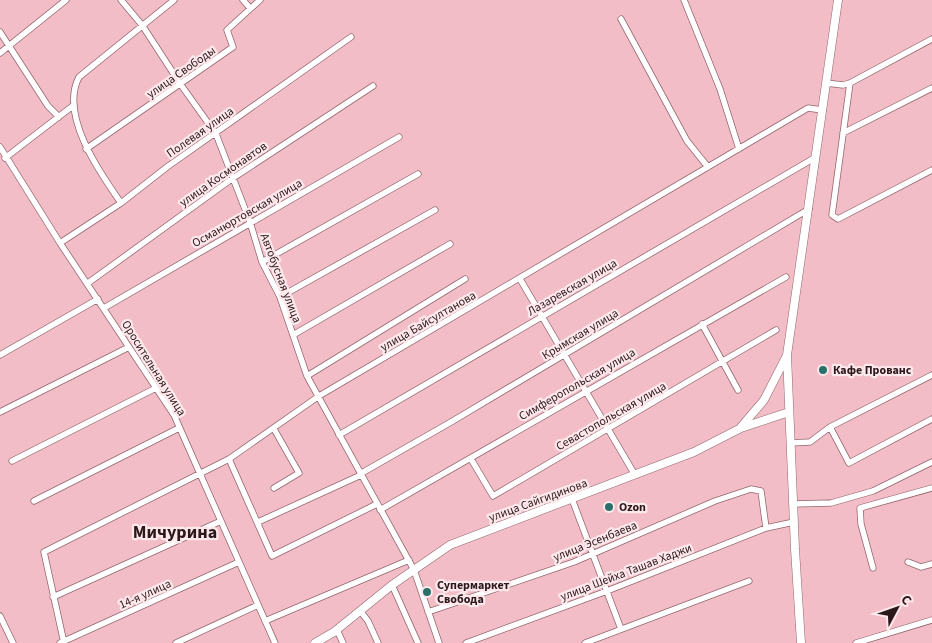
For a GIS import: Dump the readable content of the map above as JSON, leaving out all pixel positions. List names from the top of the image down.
{
  "streets": {
    "main road": ["улица Сайгидинова"],
    "street": [
      "улица Свободы",
      "Полевая улица",
      "улица Космонавтов",
      "Османюртовская улица",
      "Автобусная улица",
      "Лазаревская улица",
      "улица Байсултанова",
      "Крымская улица",
      "Оросительная улица",
      "Симферопольская улица",
      "Севастопольская улица",
      "улица Эсенбаева",
      "улица Шейха Ташав Хаджи",
      "14-я улица"
    ]
  },
  "crossings": [
    ["улица Свободы", "Автобусная улица"],
    ["Полевая улица", "Автобусная улица"],
    ["Полевая улица", "Оросительная улица"],
    ["улица Космонавтов", "Автобусная улица"],
    ["улица Космонавтов", "Оросительная улица"],
    ["Османюртовская улица", "Автобусная улица"],
    ["Османюртовская улица", "Оросительная улица"],
    ["Автобусная улица", "Лазаревская улица"],
    ["Автобусная улица", "улица Байсултанова"],
    ["Автобусная улица", "Крымская улица"],
    ["Автобусная улица", "Симферопольская улица"],
    ["Автобусная улица", "улица Сайгидинова"],
    ["Автобусная улица", "улица Эсенбаева"],
    ["улица Байсултанова", "Оросительная улица"],
    ["Крымская улица", "Симферопольская улица"],
    ["Оросительная улица", "14-я улица"],
    ["Симферопольская улица", "Севастопольская улица"],
    ["улица Эсенбаева", "улица Шейха Ташав Хаджи"]
  ],
  "districts": ["Мичурина"],
  "places": ["Кафе Прованс", "Ozon", "Супермаркет Свобода"],
  "north": "top right"
}
